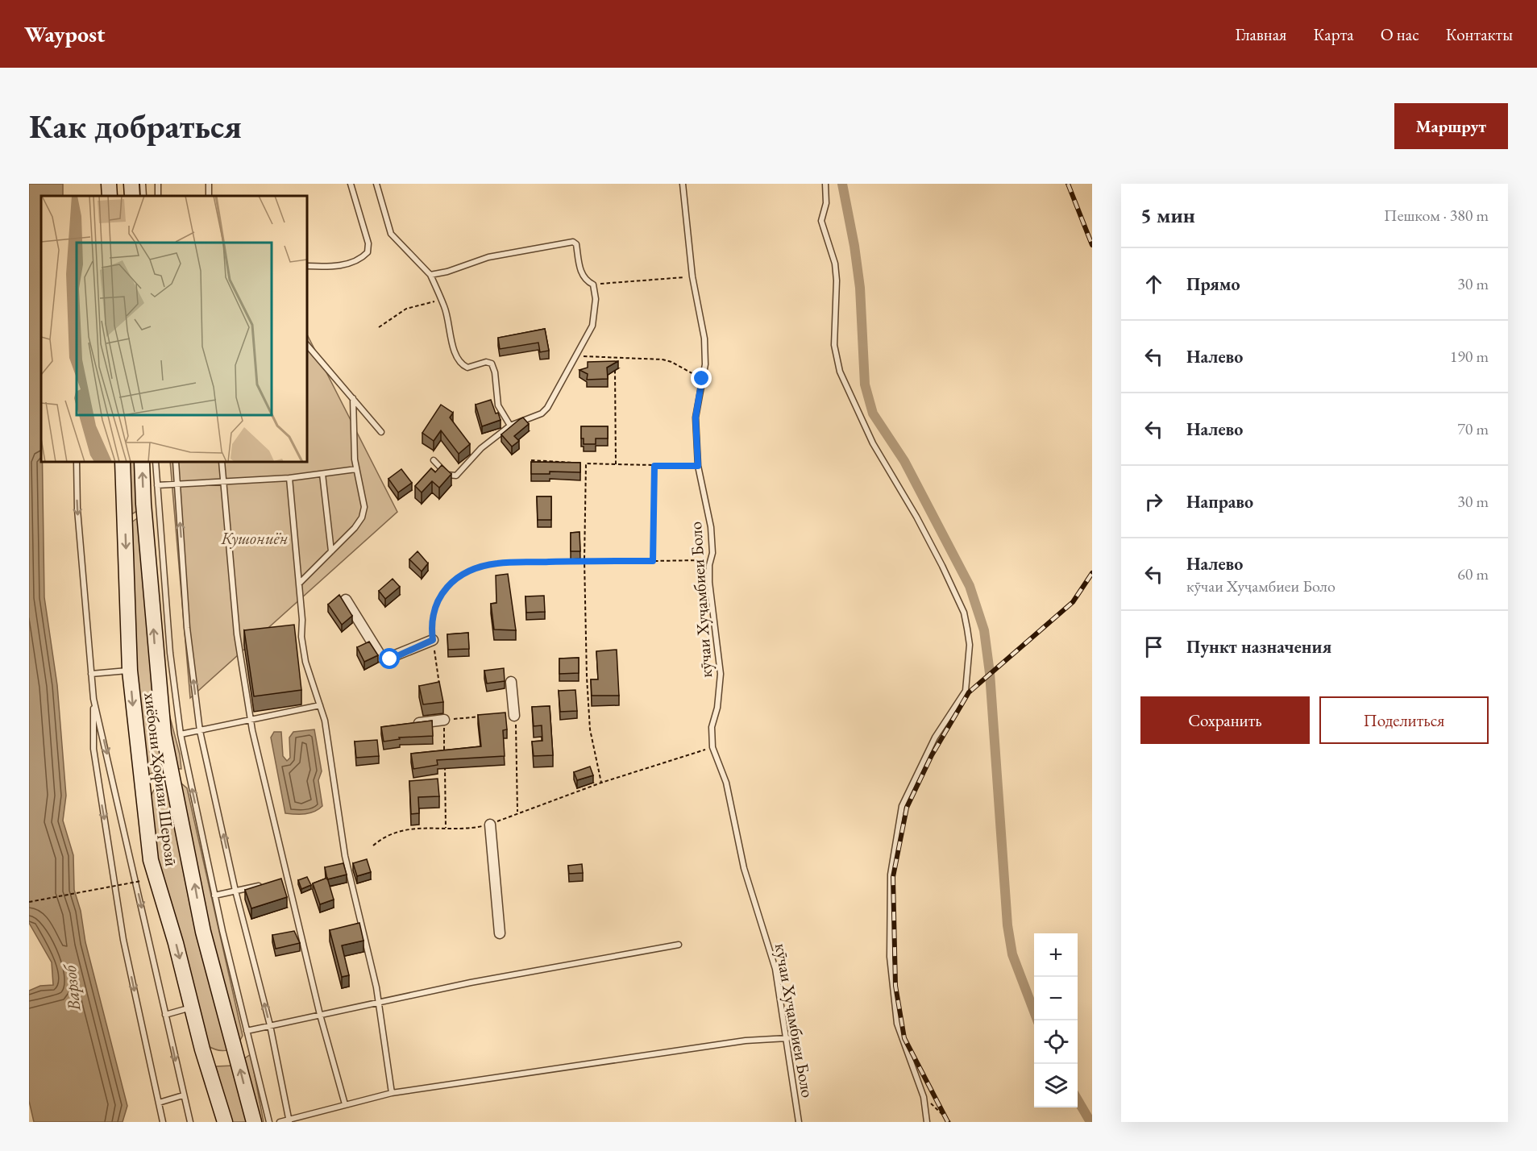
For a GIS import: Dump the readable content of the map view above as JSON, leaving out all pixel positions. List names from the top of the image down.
{
  "streets": {
    "main road": ["хиёбони Ҳофизи Шерозӣ"],
    "lane": ["кӯчаи Хуҷамбиеи Боло"]
  },
  "water": ["Варзоб"],
  "parks": ["Кушониён"],
  "page": {
    "header": "Waypost",
    "nav": [
      "Главная",
      "Карта",
      "О нас",
      "Контакты"
    ],
    "buttons": [
      "Маршрут",
      ["Сохранить", "Поделиться"]
    ],
    "title": "Как добраться",
    "heading": ["5 мин", "Пешком · 380 m"],
    "list": [
      ["Прямо", "30 m"],
      ["Налево", "190 m"],
      ["Налево", "70 m"],
      ["Направо", "30 m"],
      ["Налево", "кӯчаи Хуҷамбиеи Боло", "60 m"],
      "Пункт назначения"
    ],
    "map_buttons": ["+", "−"]
  }
}
